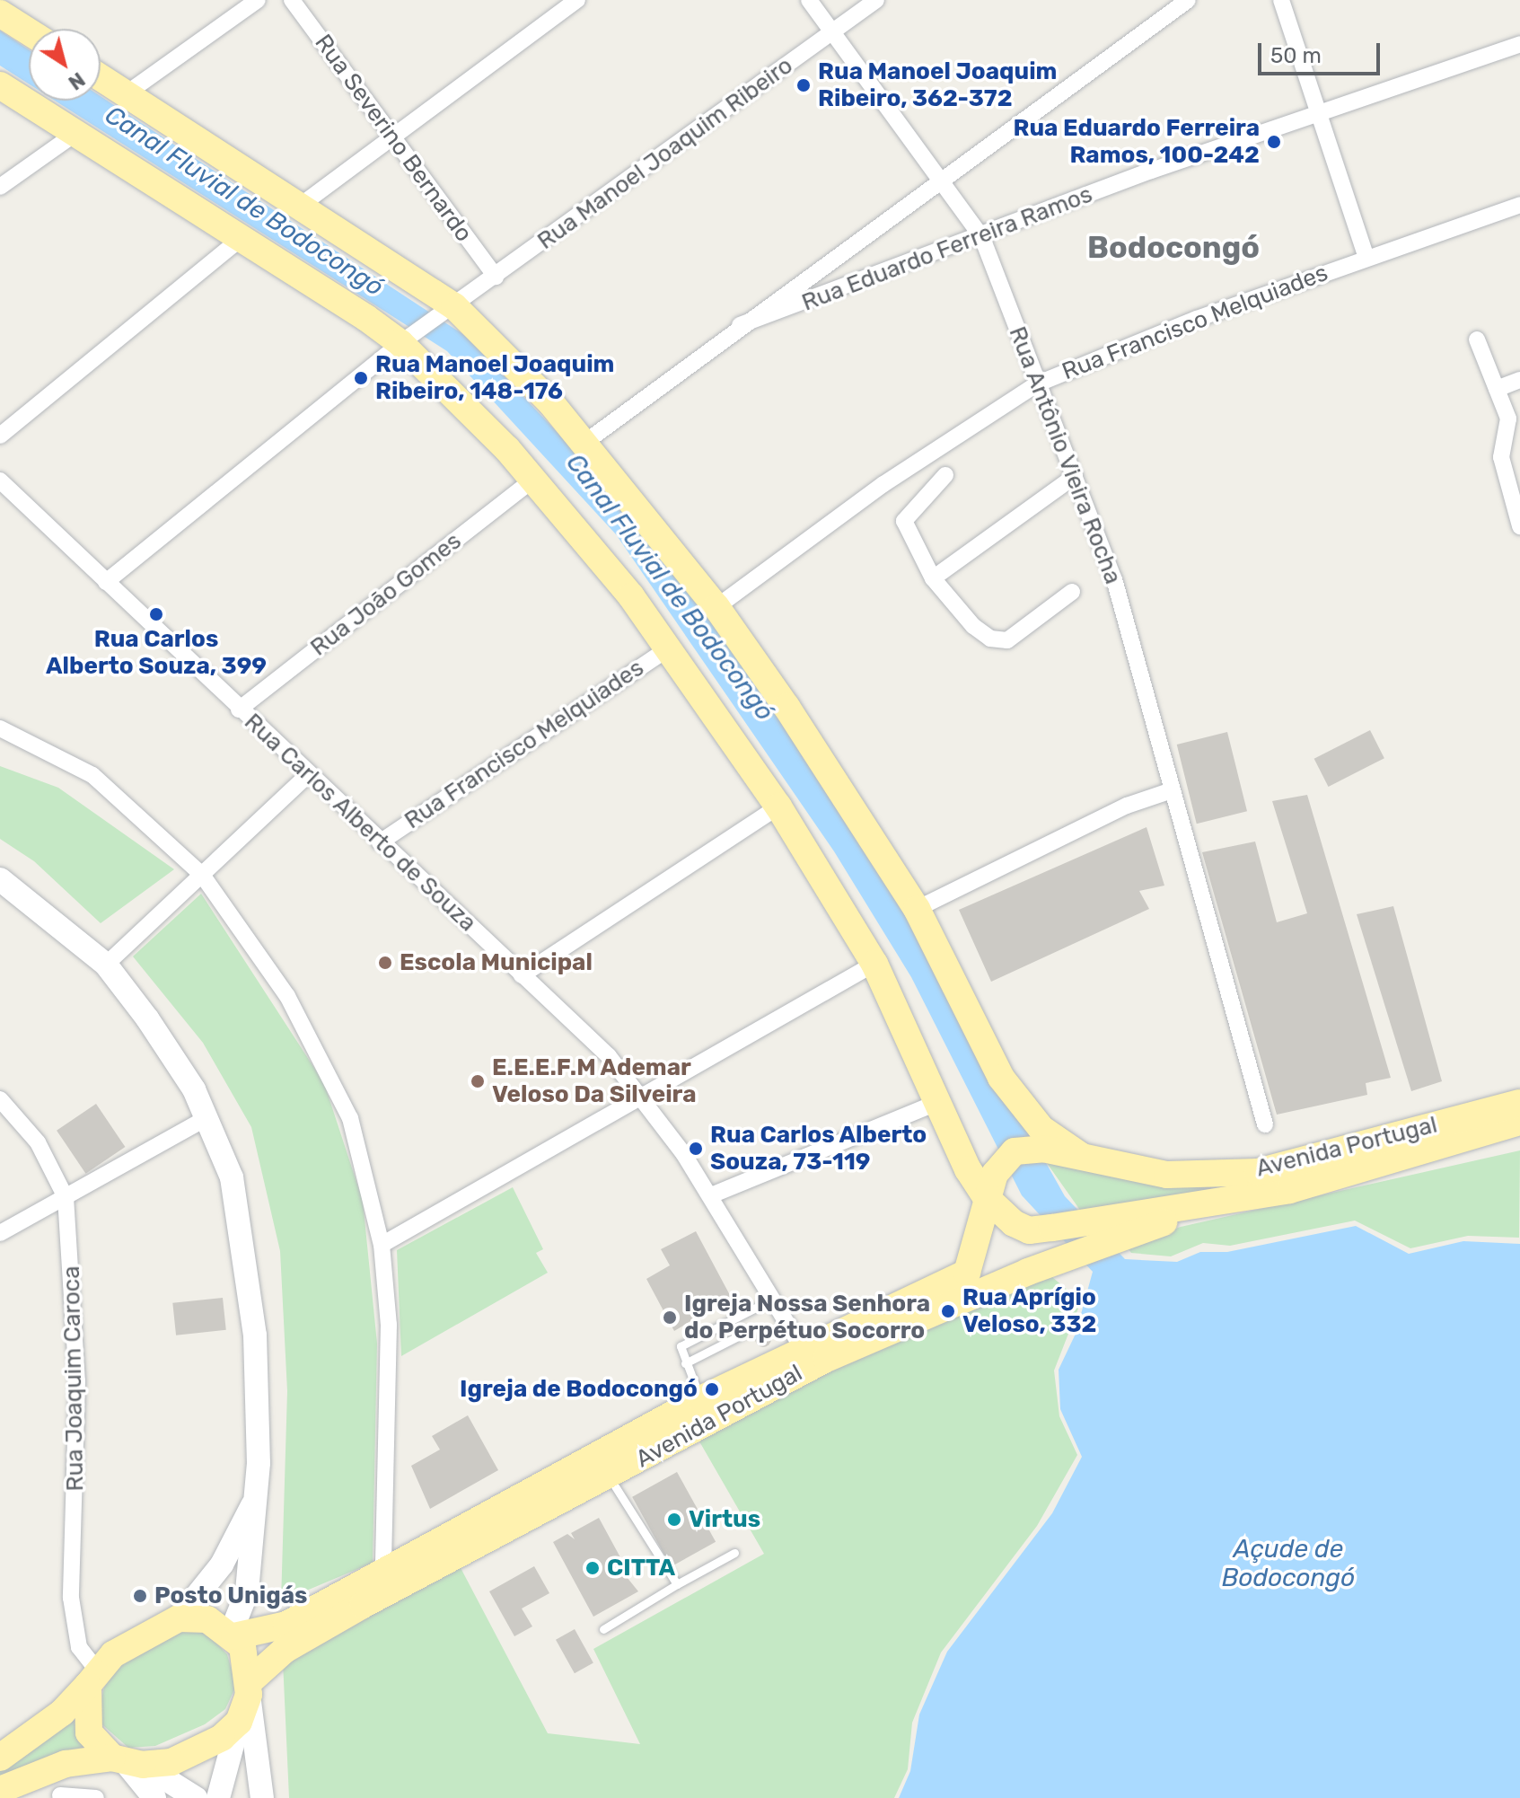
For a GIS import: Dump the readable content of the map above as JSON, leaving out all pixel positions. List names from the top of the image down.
{
  "streets": {
    "main road": ["Avenida Portugal"],
    "street": [
      "Rua Severino Bernardo",
      "Rua Manoel Joaquim Ribeiro",
      "Rua Eduardo Ferreira Ramos",
      "Rua Francisco Melquiades",
      "Rua Antônio Vieira Rocha",
      "Rua João Gomes",
      "Rua Carlos Alberto de Souza",
      "Rua Joaquim Caroca"
    ]
  },
  "crossings": [
    ["Rua Severino Bernardo", "Rua Manoel Joaquim Ribeiro"],
    ["Rua Manoel Joaquim Ribeiro", "Rua Antônio Vieira Rocha"],
    ["Rua Eduardo Ferreira Ramos", "Rua Antônio Vieira Rocha"],
    ["Rua Francisco Melquiades", "Rua Antônio Vieira Rocha"],
    ["Rua Francisco Melquiades", "Rua Carlos Alberto de Souza"],
    ["Rua João Gomes", "Rua Carlos Alberto de Souza"],
    ["Rua Carlos Alberto de Souza", "Avenida Portugal"],
    ["Avenida Portugal", "Rua Joaquim Caroca"]
  ],
  "districts": ["Bodocongó"],
  "water": ["Canal Fluvial de Bodocongó", "Açude de Bodocongó"],
  "places": [
    "Rua Manoel Joaquim Ribeiro, 362-372",
    "Rua Eduardo Ferreira Ramos, 100-242",
    "Rua Manoel Joaquim Ribeiro, 148-176",
    "Rua Carlos Alberto Souza, 399",
    "Escola Municipal",
    "E.E.E.F.M Ademar Veloso Da Silveira",
    "Rua Carlos Alberto Souza, 73-119",
    "Rua Aprígio Veloso, 332",
    "Igreja Nossa Senhora do Perpétuo Socorro",
    "Igreja de Bodocongó",
    "Virtus",
    "CITTA",
    "Posto Unigás"
  ],
  "scale_bar": "50 m",
  "north": "bottom right"
}
